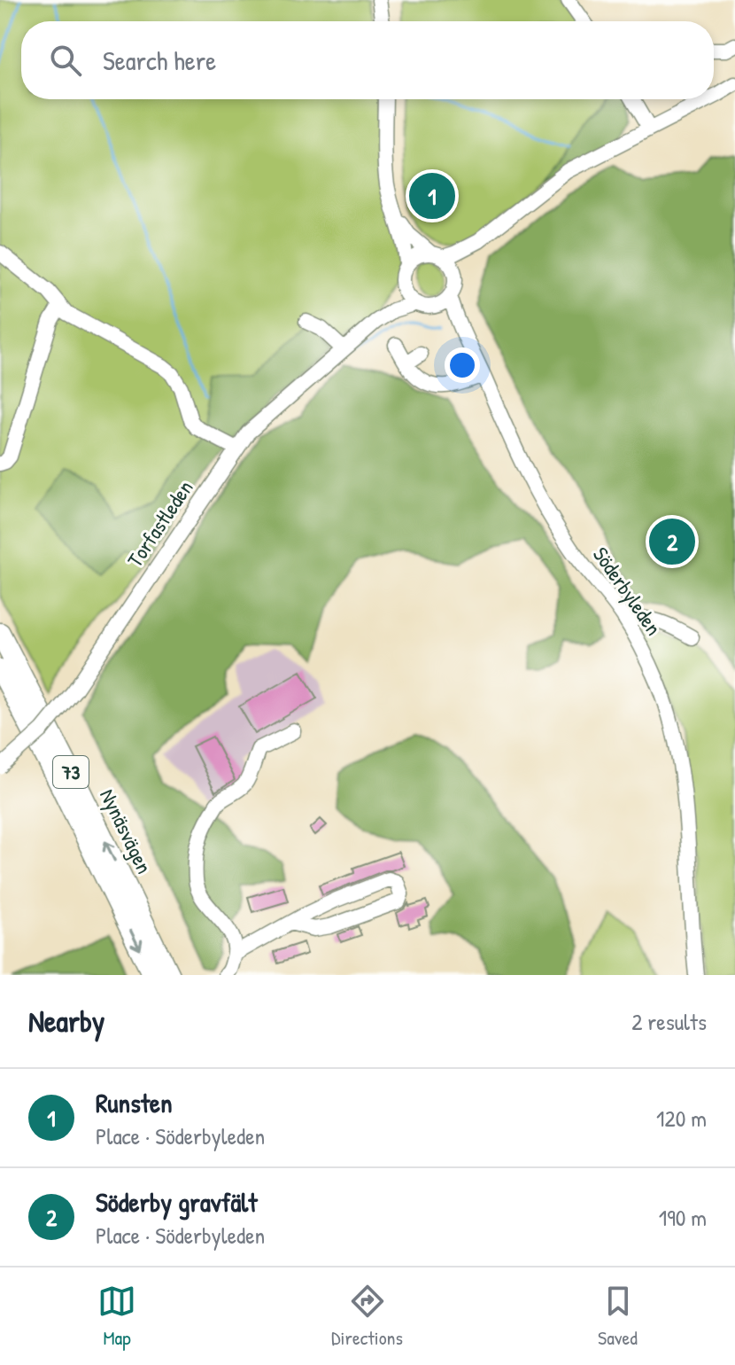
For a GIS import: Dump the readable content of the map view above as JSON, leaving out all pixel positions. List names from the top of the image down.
{
  "streets": {
    "highway": ["73", "Nynäsvägen"],
    "street": ["Torfastleden", "Söderbyleden"]
  },
  "crossings": [
    ["Torfastleden", "Söderbyleden"]
  ],
  "page": {
    "search": "Search here",
    "pins": ["1", "2"],
    "heading": ["Nearby", "2 results"],
    "list": [
      {
        "mark": "1",
        "name": "Runsten",
        "note": "Place · Söderbyleden",
        "value": "120 m"
      },
      {
        "mark": "2",
        "name": "Söderby gravfält",
        "note": "Place · Söderbyleden",
        "value": "190 m"
      }
    ],
    "nav": ["Map", "Directions", "Saved"]
  }
}
